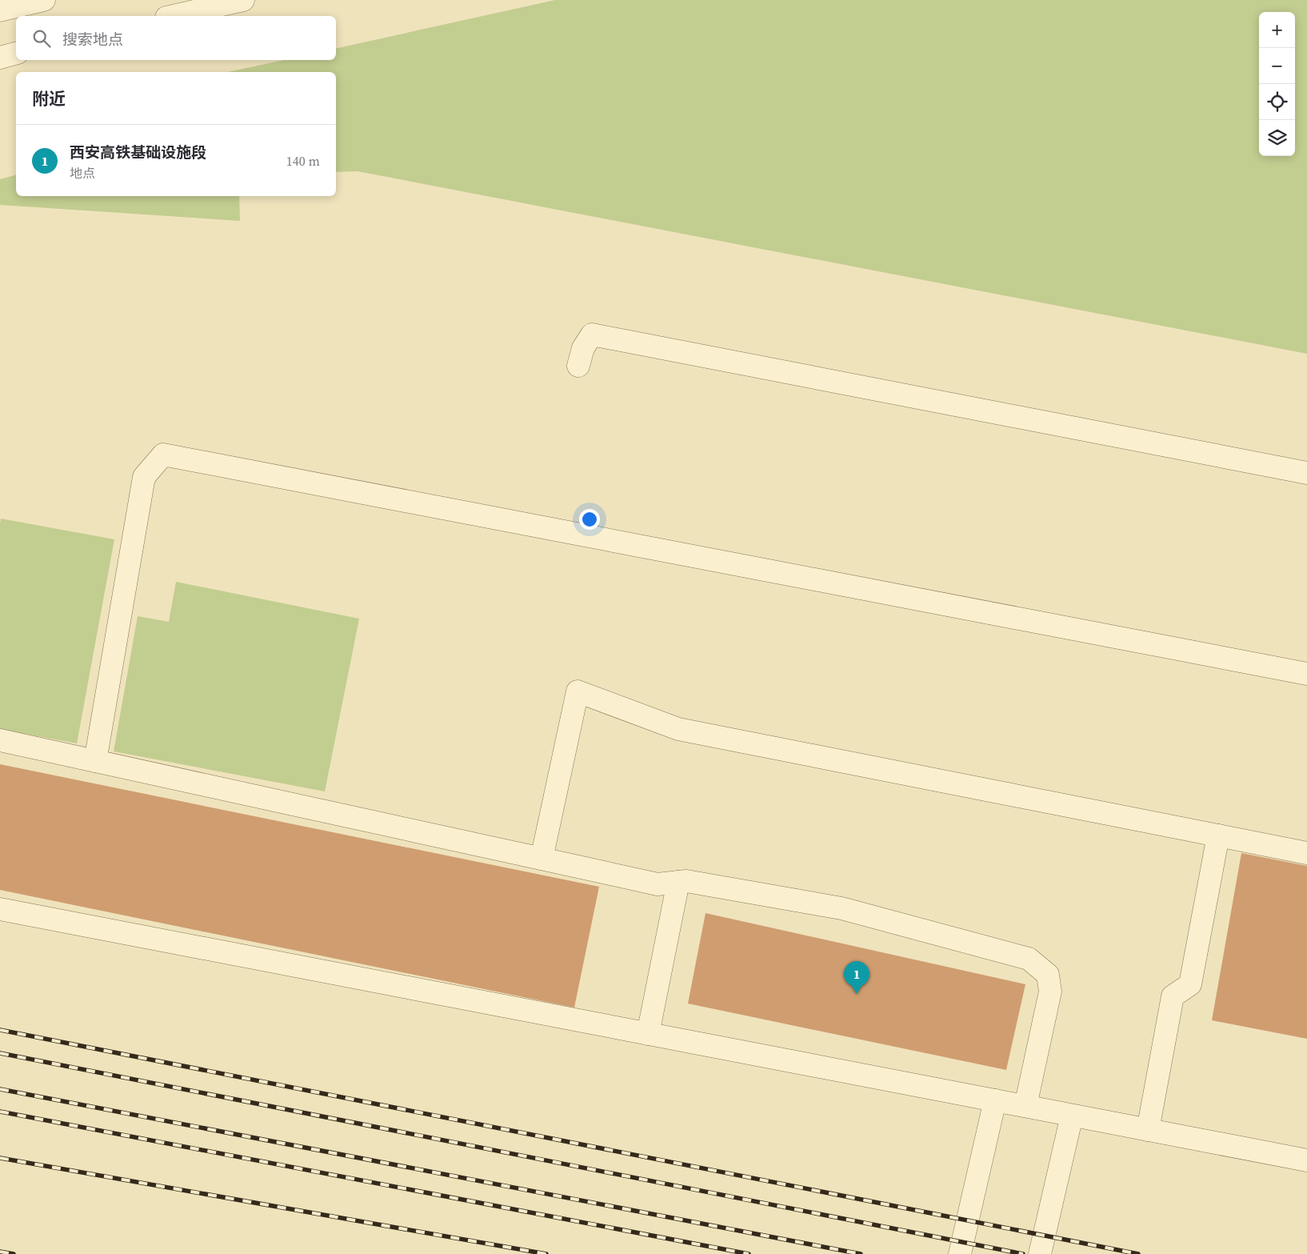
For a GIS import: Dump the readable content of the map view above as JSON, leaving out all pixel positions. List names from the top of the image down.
{
  "page": {
    "map_buttons": ["+", "−"],
    "search": "搜索地点",
    "heading": "附近",
    "list": [
      {
        "mark": "1",
        "name": "西安高铁基础设施段",
        "note": "地点",
        "value": "140 m"
      }
    ],
    "pins": "1"
  }
}
